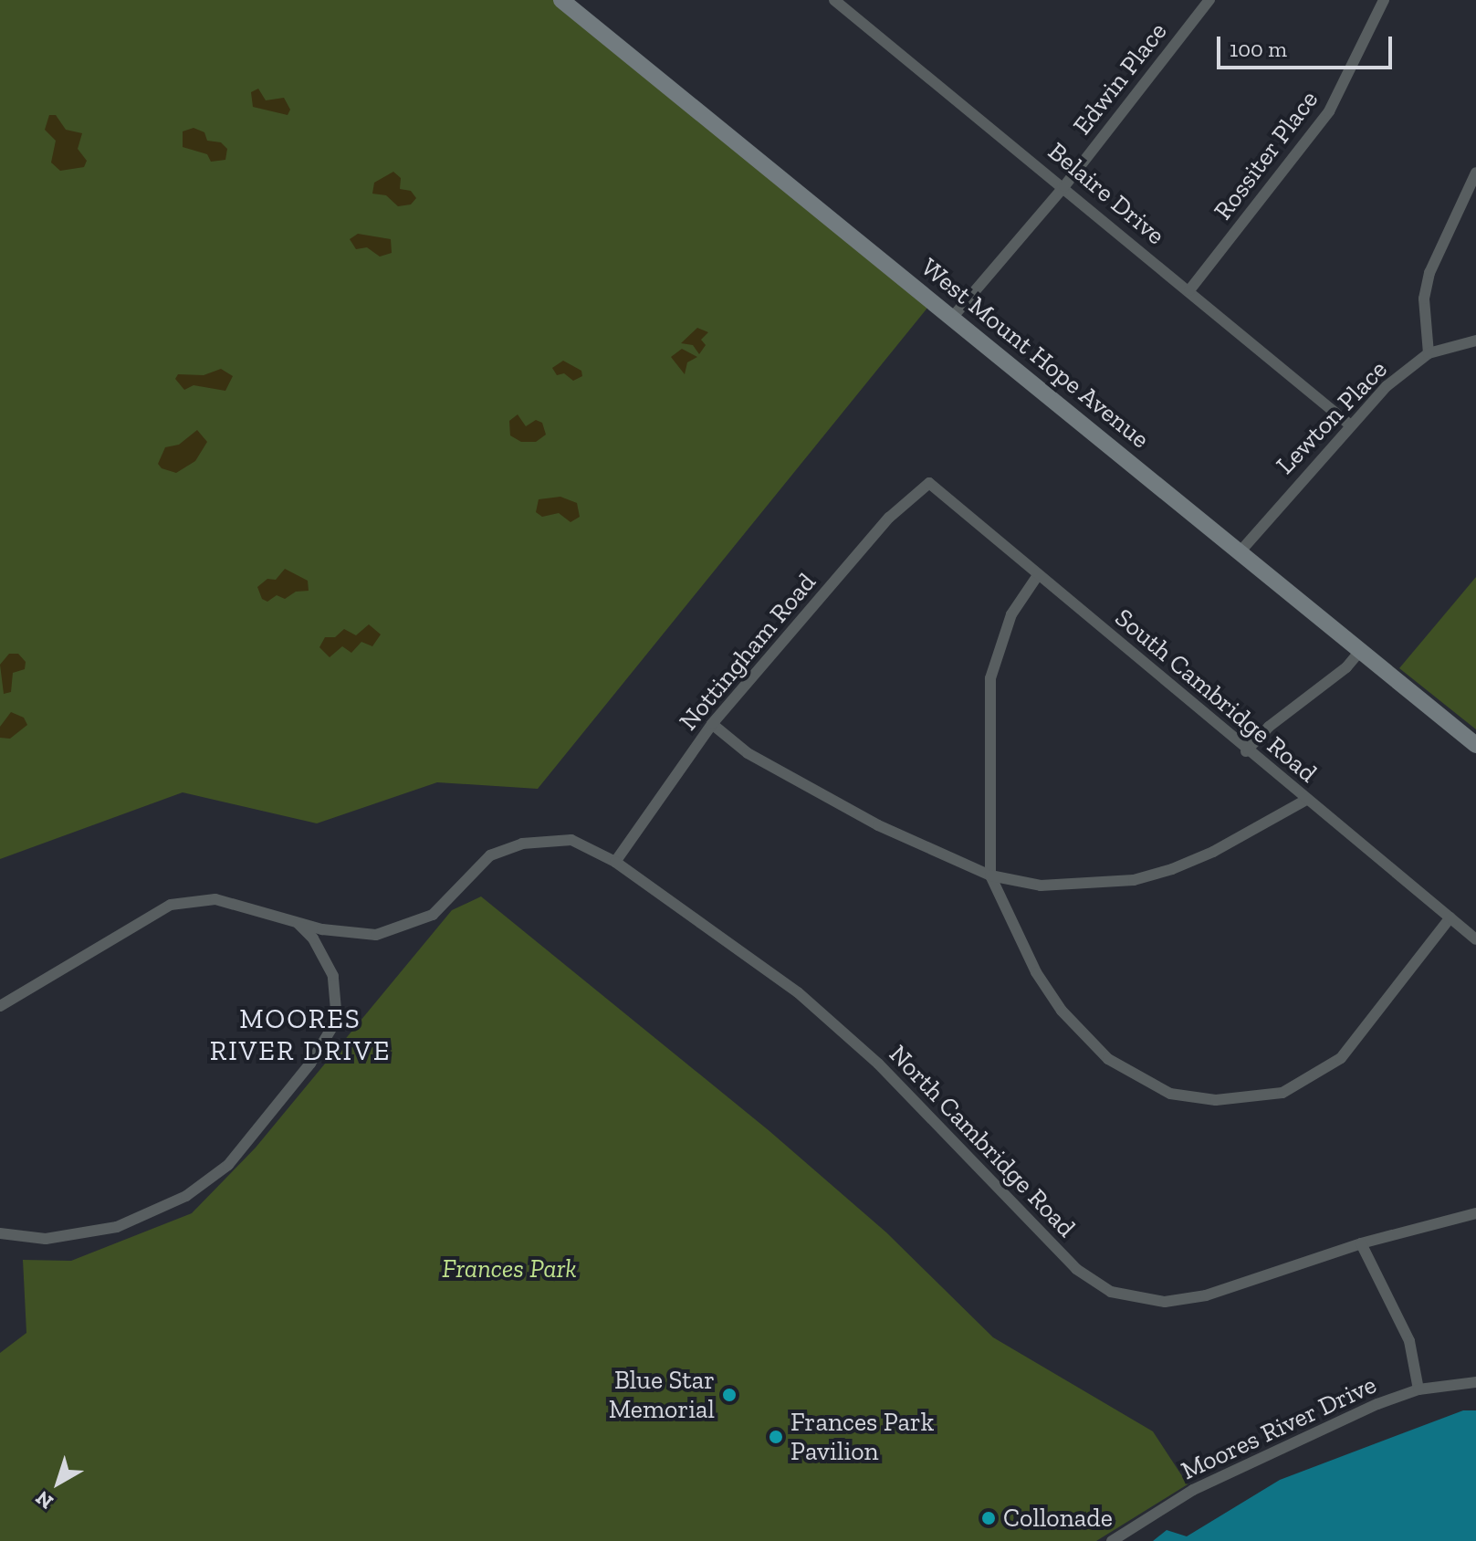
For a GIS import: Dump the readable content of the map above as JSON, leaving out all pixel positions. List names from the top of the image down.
{
  "streets": {
    "street": [
      "Edwin Place",
      "Rossiter Place",
      "Belaire Drive",
      "West Mount Hope Avenue",
      "Lewton Place",
      "Nottingham Road",
      "South Cambridge Road",
      "North Cambridge Road",
      "Moores River Drive"
    ]
  },
  "crossings": [
    ["Edwin Place", "Belaire Drive"],
    ["Edwin Place", "West Mount Hope Avenue"],
    ["Rossiter Place", "Belaire Drive"],
    ["Belaire Drive", "Lewton Place"],
    ["West Mount Hope Avenue", "Lewton Place"],
    ["Nottingham Road", "South Cambridge Road"],
    ["Nottingham Road", "North Cambridge Road"]
  ],
  "districts": ["MOORES RIVER DRIVE"],
  "parks": ["Frances Park"],
  "places": ["Blue Star Memorial", "Frances Park Pavilion", "Collonade"],
  "scale_bar": "100 m",
  "north": "bottom left"
}
